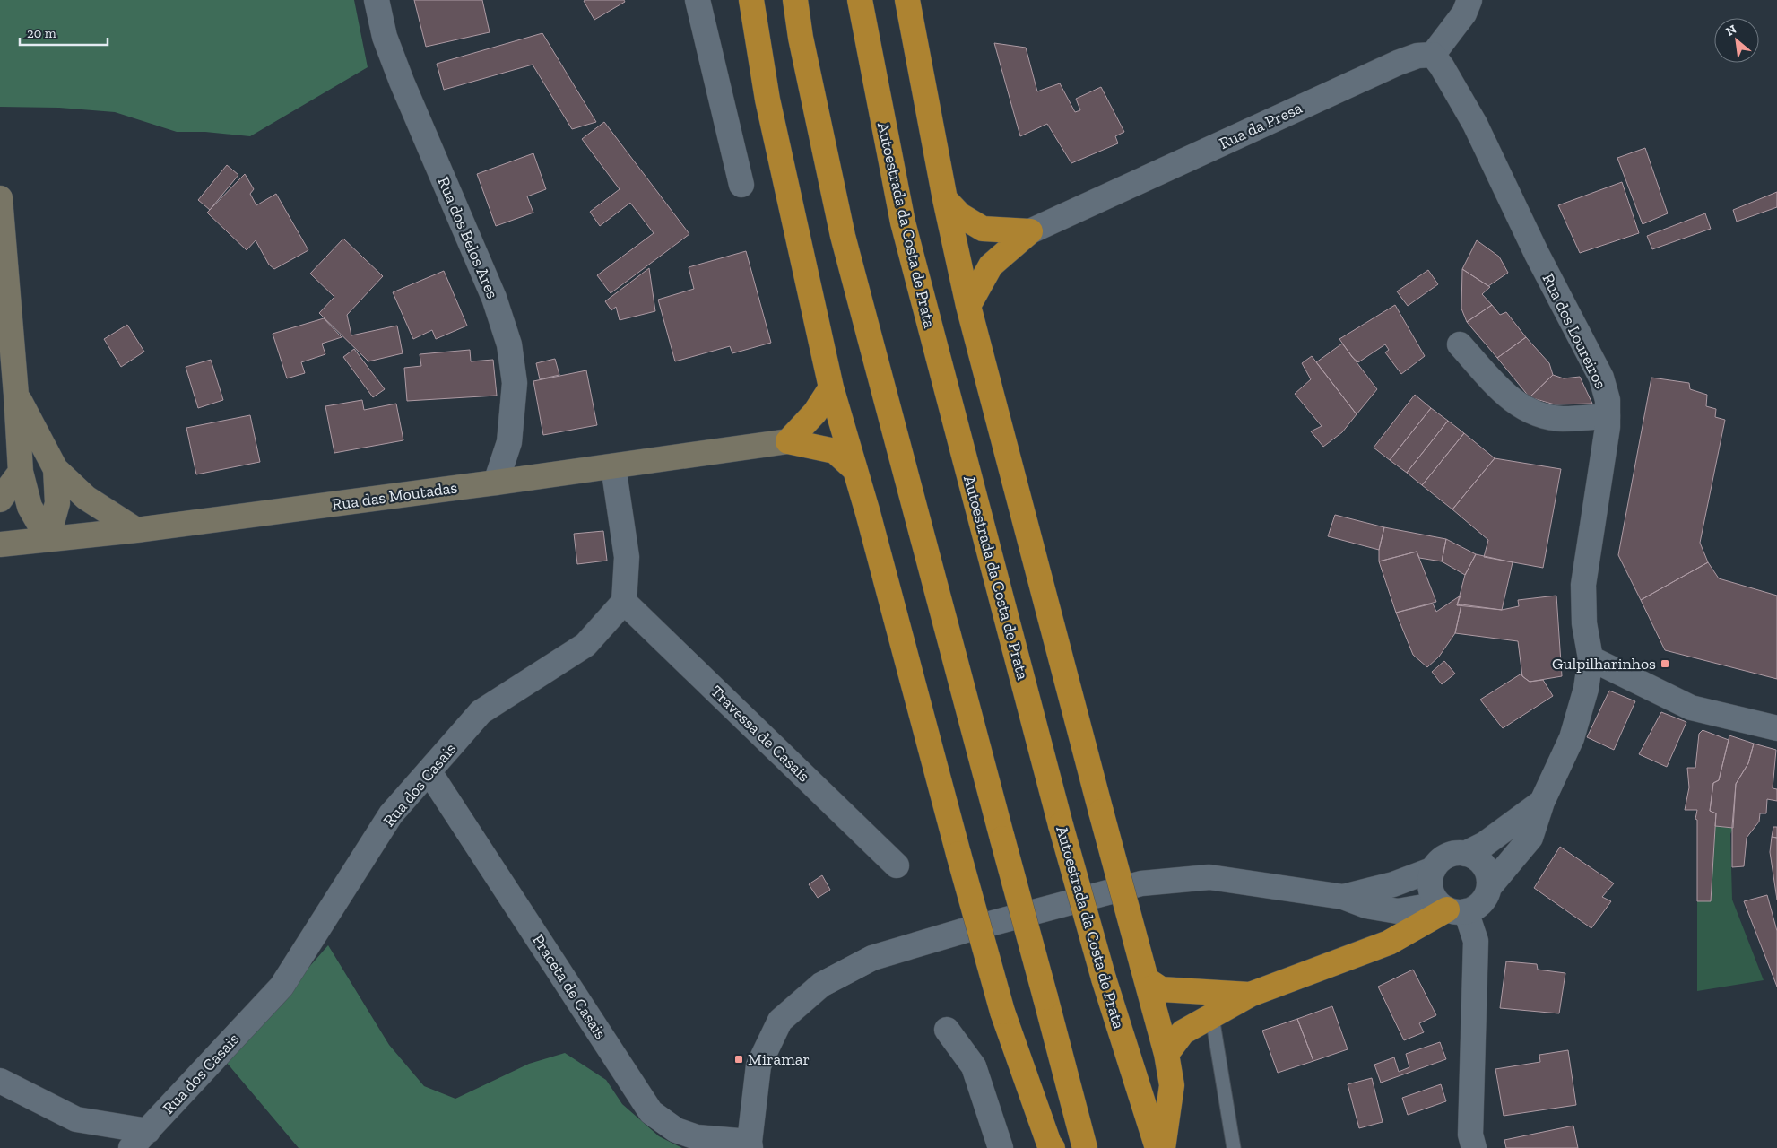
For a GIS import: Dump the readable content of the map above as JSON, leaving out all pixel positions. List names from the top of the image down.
{
  "streets": {
    "highway": ["Autoestrada da Costa de Prata"],
    "main road": ["Rua das Moutadas"],
    "street": [
      "Rua da Presa",
      "Rua dos Belos Ares",
      "Rua dos Loureiros",
      "Travessa de Casais",
      "Rua dos Casais",
      "Praceta de Casais"
    ]
  },
  "crossings": [
    ["Rua da Presa", "Rua dos Loureiros"],
    ["Rua dos Belos Ares", "Rua das Moutadas"],
    ["Travessa de Casais", "Rua dos Casais"],
    ["Rua dos Casais", "Praceta de Casais"]
  ],
  "places": {
    "transit": ["Gulpilharinhos", "Miramar"]
  },
  "scale_bar": "20 m",
  "north": "top left"
}
